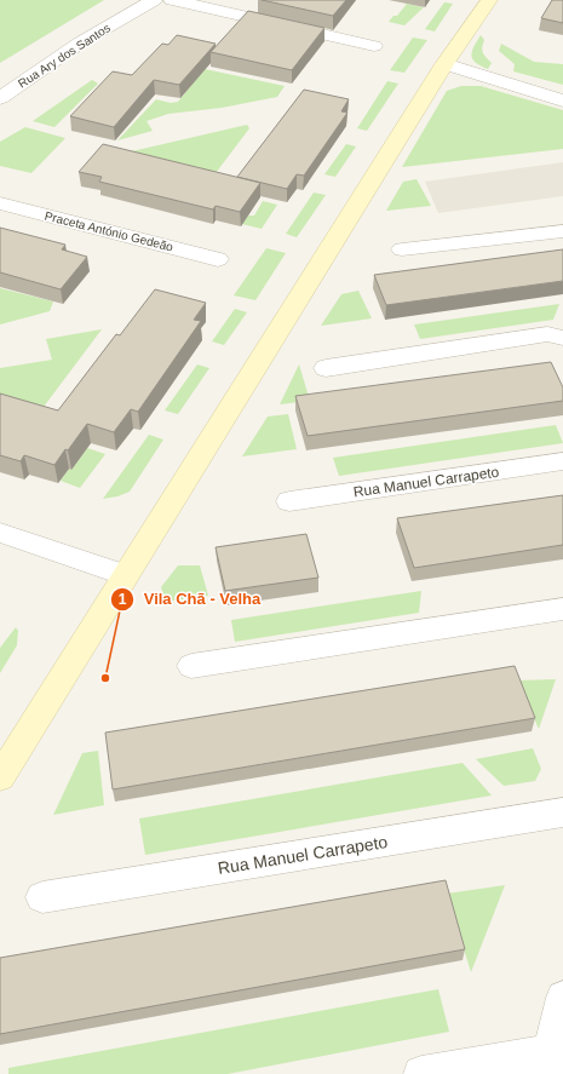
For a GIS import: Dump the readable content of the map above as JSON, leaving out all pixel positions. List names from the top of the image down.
{
  "streets": {
    "street": ["Rua Ary dos Santos", "Praceta António Gedeão", "Rua Manuel Carrapeto"]
  },
  "places": ["Vila Chã - Velha"]
}
